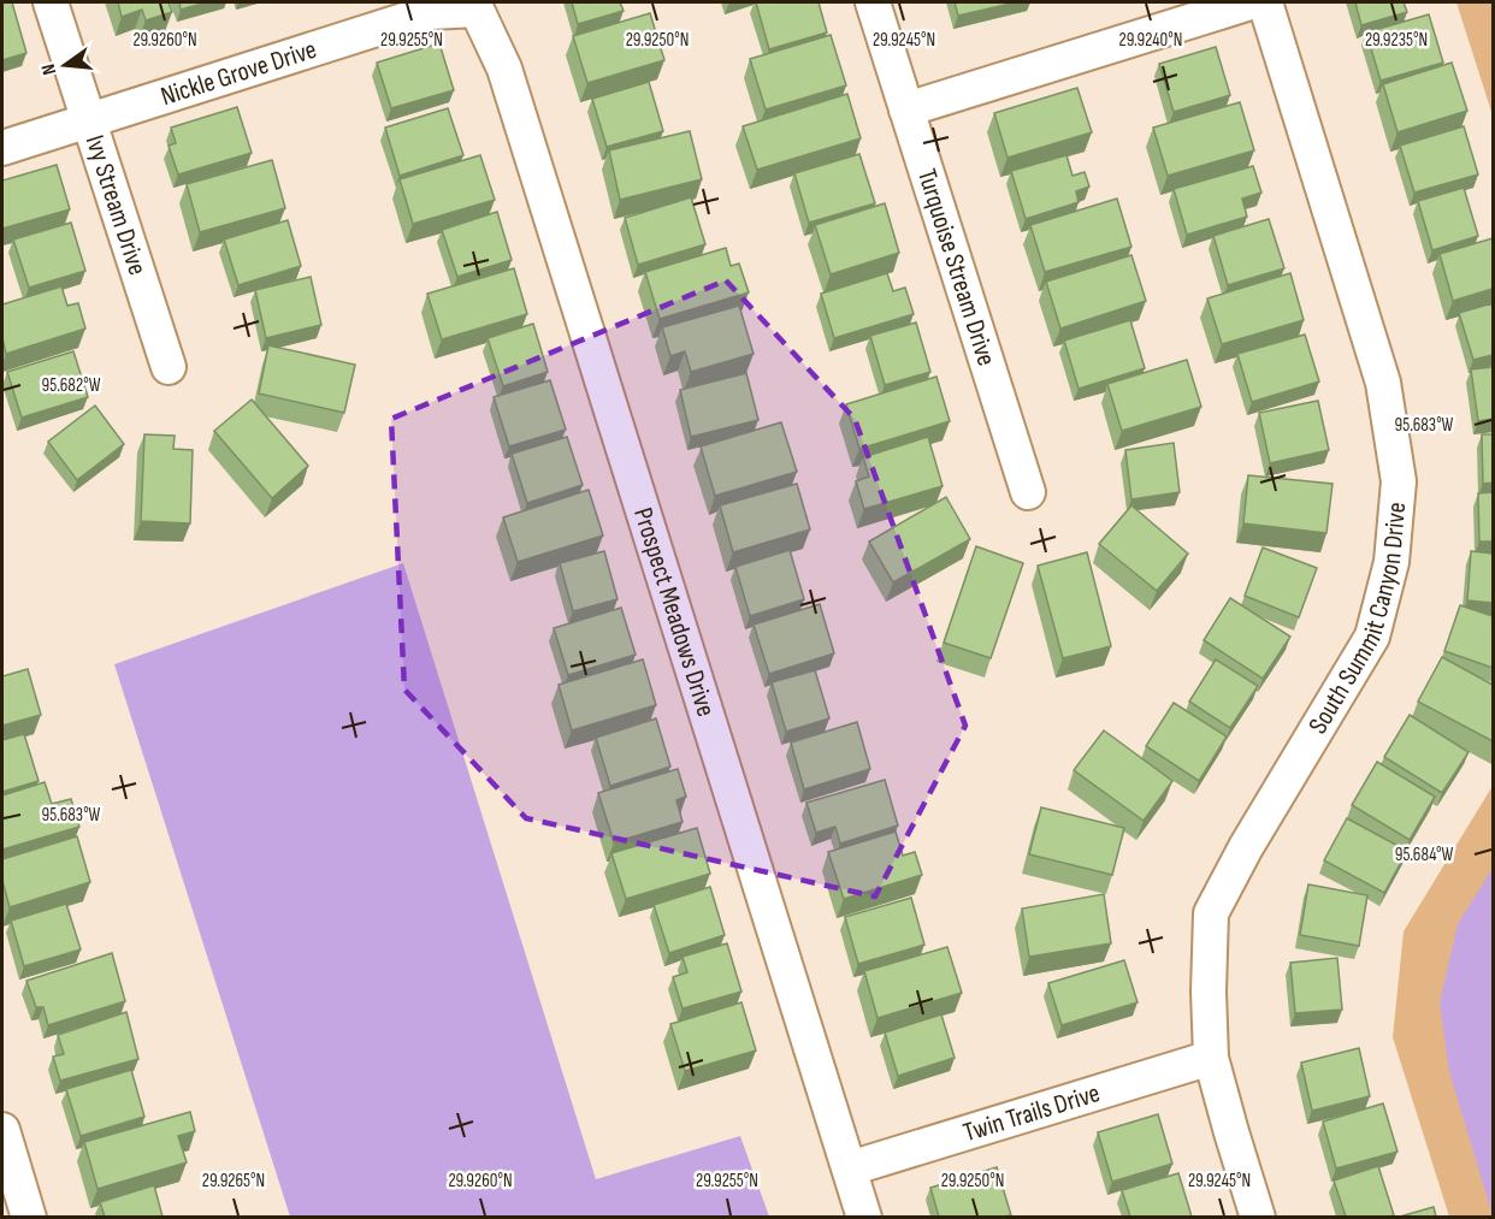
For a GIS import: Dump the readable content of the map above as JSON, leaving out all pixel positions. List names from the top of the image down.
{
  "streets": {
    "street": [
      "Nickle Grove Drive",
      "Ivy Stream Drive",
      "Turquoise Stream Drive",
      "Prospect Meadows Drive",
      "South Summit Canyon Drive",
      "Twin Trails Drive"
    ]
  },
  "crossings": [
    ["Nickle Grove Drive", "Ivy Stream Drive"],
    ["Nickle Grove Drive", "Prospect Meadows Drive"],
    ["Prospect Meadows Drive", "Twin Trails Drive"],
    ["South Summit Canyon Drive", "Twin Trails Drive"]
  ],
  "north": "left",
  "coordinates": [
    "29.9260°N",
    "29.9255°N",
    "29.9250°N",
    "29.9245°N",
    "29.9240°N",
    "29.9235°N",
    "95.682°W",
    "95.683°W",
    "95.684°W",
    "29.9265°N"
  ]
}
